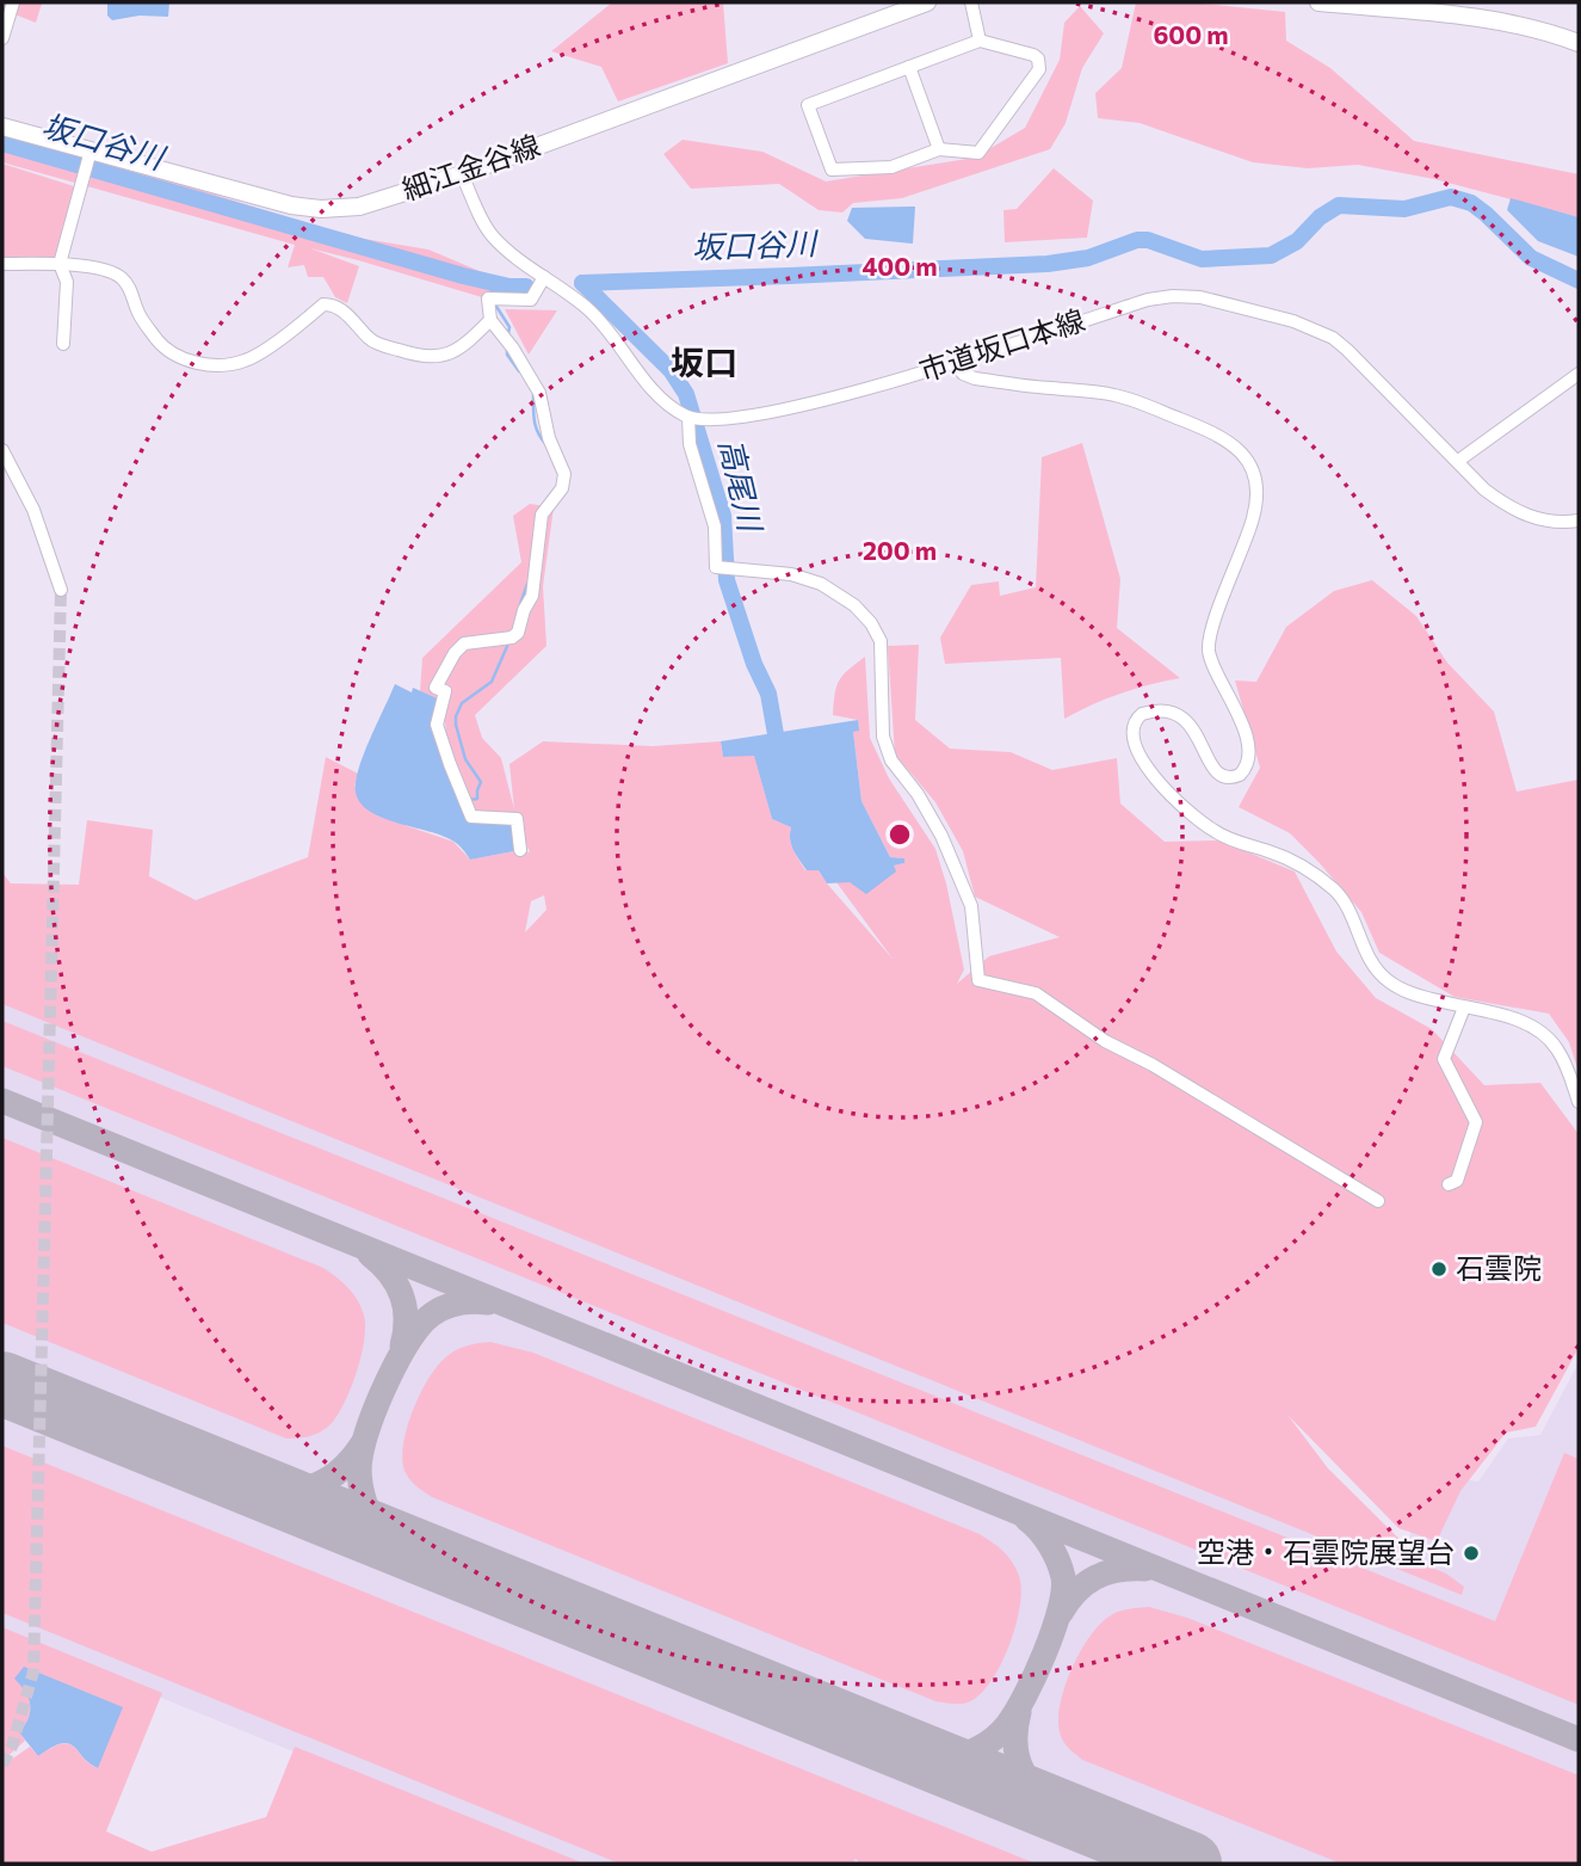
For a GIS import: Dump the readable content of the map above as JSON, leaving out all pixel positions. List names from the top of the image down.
{
  "streets": {
    "main road": ["細江金谷線"],
    "street": ["市道坂口本線"]
  },
  "districts": ["坂口"],
  "water": ["坂口谷川", "高尾川"],
  "places": ["石雲院", "空港・石雲院展望台"],
  "rings": ["600 m", "400 m", "200 m"]
}
